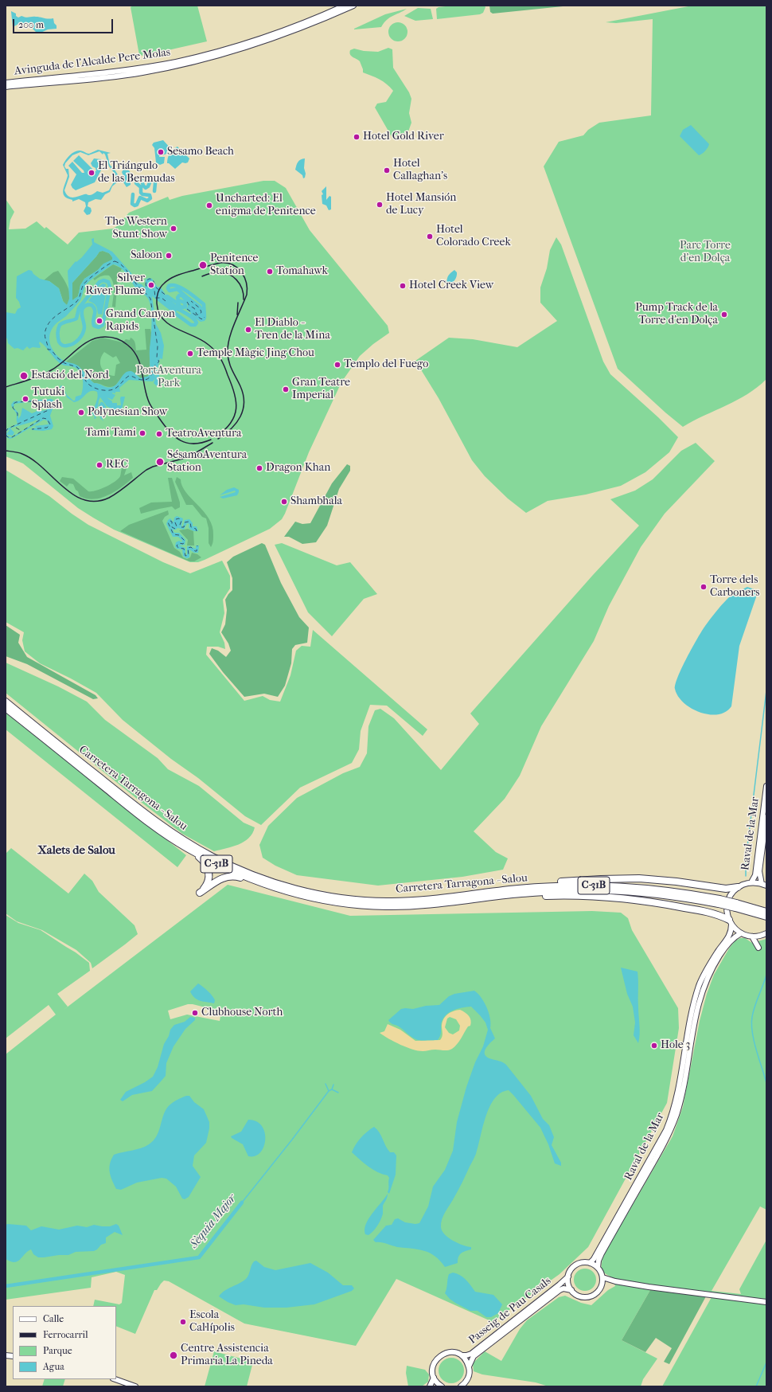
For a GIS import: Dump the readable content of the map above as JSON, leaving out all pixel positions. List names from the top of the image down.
{
  "streets": {
    "highway": ["Carretera Tarragona - Salou", "C-31B"],
    "street": ["Avinguda de l'Alcalde Pere Molas", "Raval de la Mar", "Passeig de Pau Casals"]
  },
  "crossings": [
    ["Carretera Tarragona - Salou", "C-31B"],
    ["Raval de la Mar", "Passeig de Pau Casals"]
  ],
  "districts": ["Xalets de Salou"],
  "water": ["Sèquia Major"],
  "parks": ["Parc Torre d'en Dolça", "PortAventura Park"],
  "places": [
    "Hotel Gold River",
    "Sesamo Beach",
    "Hotel Callaghan's",
    "El Triángulo de las Bermudas",
    "Hotel Mansión de Lucy",
    "Uncharted: El enigma de Penitence",
    "The Western Stunt Show",
    "Hotel Colorado Creek",
    "Saloon",
    "Penitence Station",
    "Tomahawk",
    "Silver River Flume",
    "Hotel Creek View",
    "Pump Track de la Torre d’en Dolça",
    "Grand Canyon Rapids",
    "El Diablo - Tren de la Mina",
    "Temple Màgic Jing Chou",
    "Templo del Fuego",
    "Estació del Nord",
    "Gran Teatre Imperial",
    "Tutuki Splash",
    "Polynesian Show",
    "Tami Tami",
    "TeatroAventura",
    "SésamoAventura Station",
    "REC",
    "Dragon Khan",
    "Shambhala",
    "Torre dels Carboners",
    "Clubhouse North",
    "Hole 3",
    "Escola Cal·lípolis",
    "Centre Assistencia Primaria La Pineda"
  ],
  "legend": [
    "Calle",
    "Ferrocarril",
    "Parque",
    "Agua"
  ],
  "scale_bar": "200 m"
}
